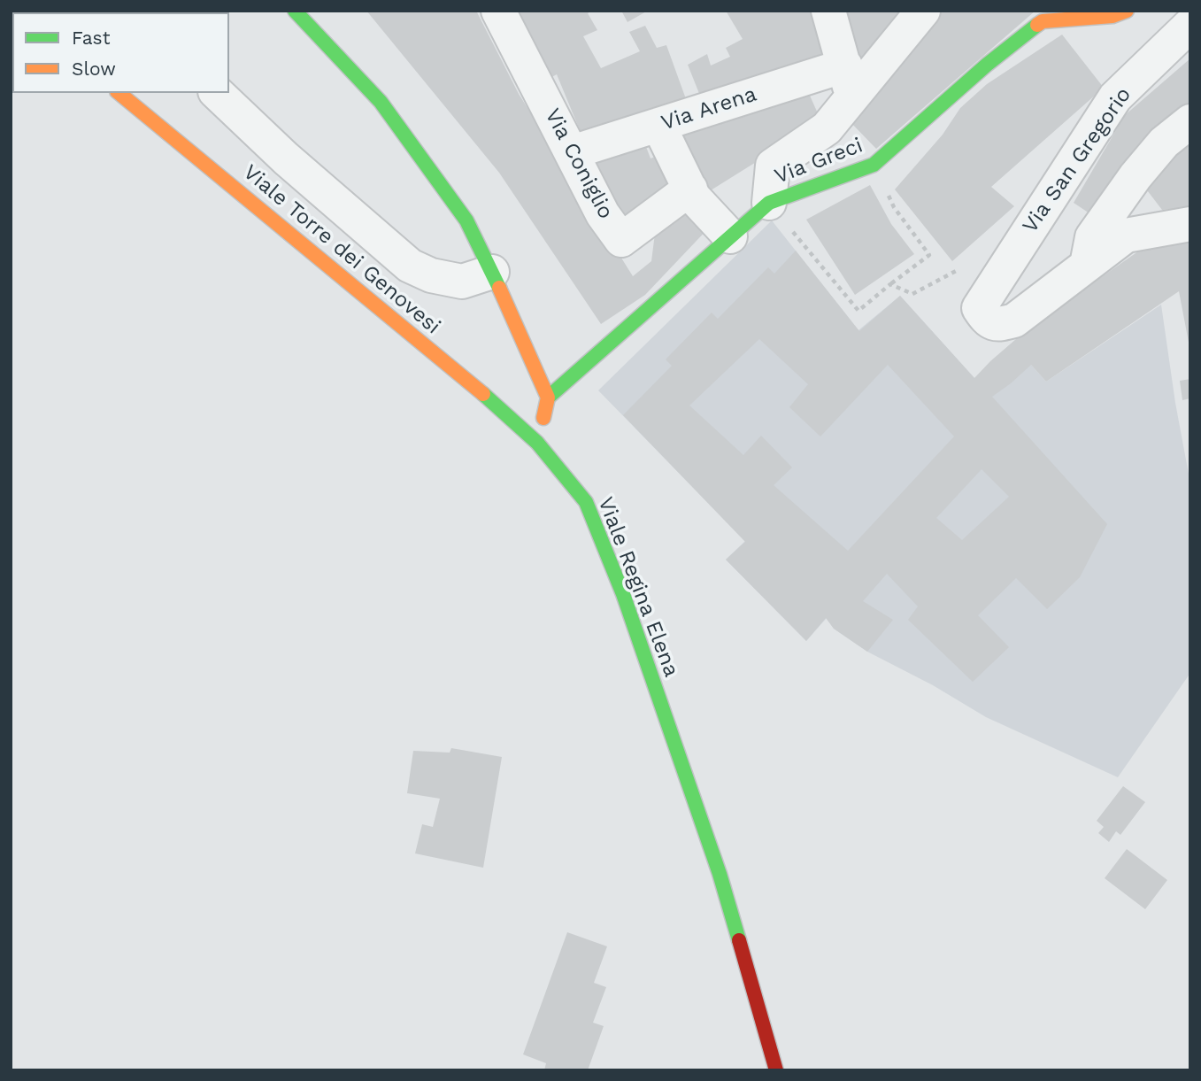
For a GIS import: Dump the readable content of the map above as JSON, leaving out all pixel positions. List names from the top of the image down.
{
  "streets": {
    "street": [
      "Via Arena",
      "Via San Gregorio",
      "Via Greci",
      "Via Coniglio",
      "Viale Torre dei Genovesi",
      "Viale Regina Elena"
    ]
  },
  "crossings": [
    ["Via Arena", "Via Coniglio"],
    ["Viale Torre dei Genovesi", "Viale Regina Elena"]
  ],
  "legend": ["Fast", "Slow"]
}
